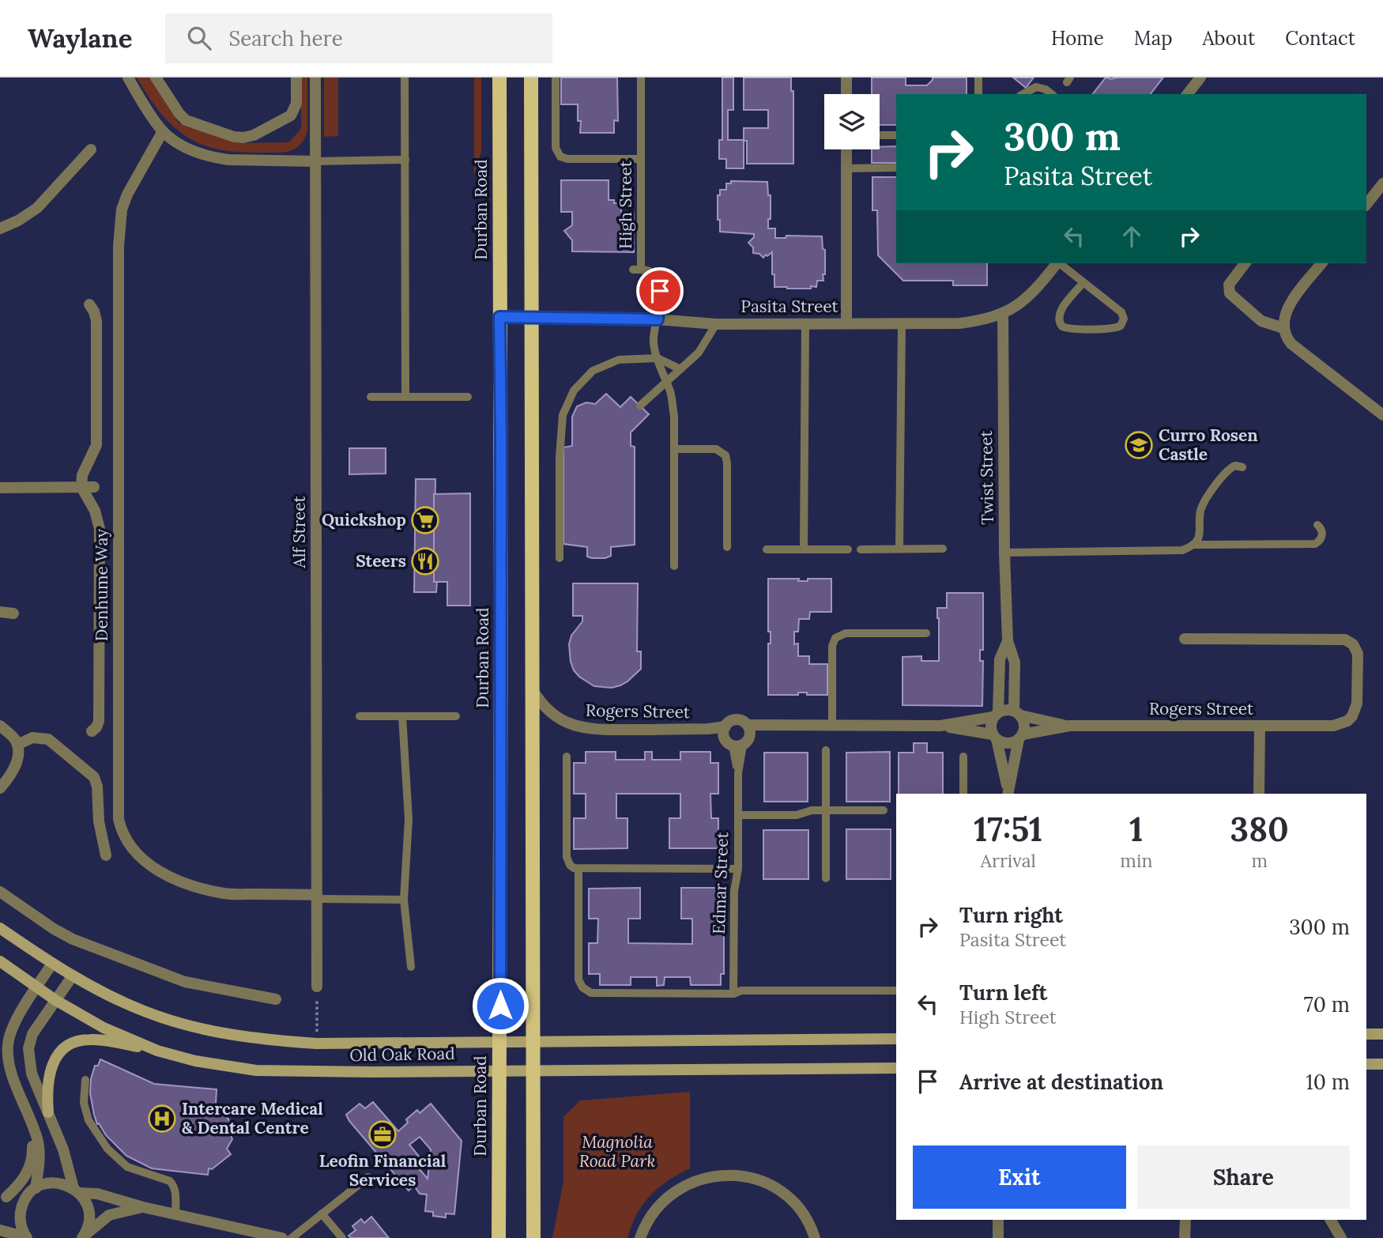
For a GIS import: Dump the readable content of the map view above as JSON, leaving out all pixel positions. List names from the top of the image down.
{
  "streets": {
    "main road": ["Durban Road", "Old Oak Road"],
    "street": [
      "Pasita Street",
      "Twist Street",
      "Alf Street",
      "Denhume Way",
      "Rogers Street"
    ],
    "lane": ["High Street", "Edmar Street"]
  },
  "crossings": [
    ["High Street", "Pasita Street"],
    ["Durban Road", "Pasita Street"],
    ["Durban Road", "Old Oak Road"],
    ["Pasita Street", "Twist Street"],
    ["Twist Street", "Rogers Street"],
    ["Alf Street", "Denhume Way"],
    ["Rogers Street", "Edmar Street"]
  ],
  "parks": ["Magnolia Road Park"],
  "places": {
    "school or university": ["Curro Rosen Castle"],
    "supermarket": ["Quickshop"],
    "restaurant": ["Steers"],
    "hospital": ["Intercare Medical & Dental Centre"],
    "office": ["Leofin Financial Services"]
  },
  "page": {
    "header": "Waylane",
    "search": "Search here",
    "nav": [
      "Home",
      "Map",
      "About",
      "Contact"
    ],
    "turn": ["300 m", "Pasita Street"],
    "eta": [
      "17:51",
      "Arrival",
      "1",
      "min",
      "380",
      "m"
    ],
    "list": [
      {
        "name": "Turn right",
        "note": "Pasita Street",
        "value": "300 m"
      },
      {
        "name": "Turn left",
        "note": "High Street",
        "value": "70 m"
      },
      {
        "name": "Arrive at destination",
        "value": "10 m"
      }
    ],
    "buttons": ["Exit", "Share"]
  }
}
